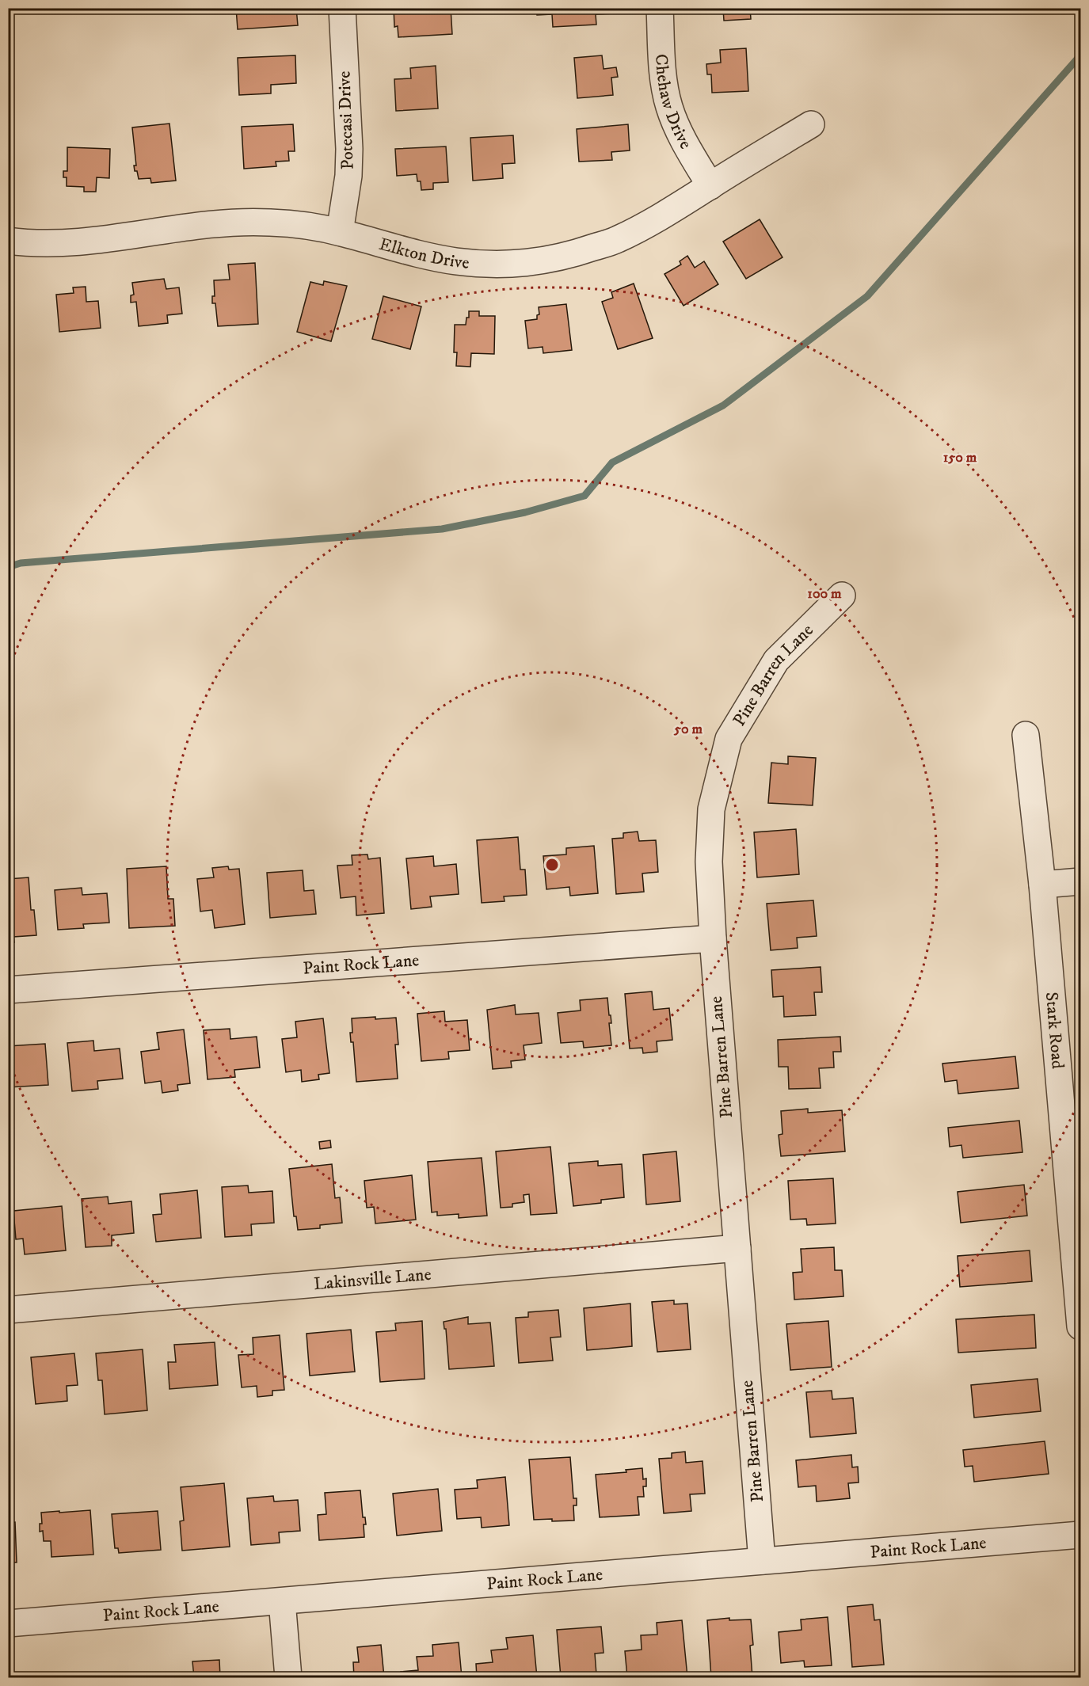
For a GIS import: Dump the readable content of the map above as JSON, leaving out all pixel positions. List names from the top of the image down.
{
  "streets": {
    "street": [
      "Chehaw Drive",
      "Potecasi Drive",
      "Elkton Drive",
      "Pine Barren Lane",
      "Paint Rock Lane",
      "Stark Road",
      "Lakinsville Lane"
    ]
  },
  "crossings": [
    ["Chehaw Drive", "Elkton Drive"],
    ["Potecasi Drive", "Elkton Drive"],
    ["Pine Barren Lane", "Paint Rock Lane"],
    ["Pine Barren Lane", "Lakinsville Lane"]
  ],
  "rings": ["150 m", "100 m", "50 m"]
}
